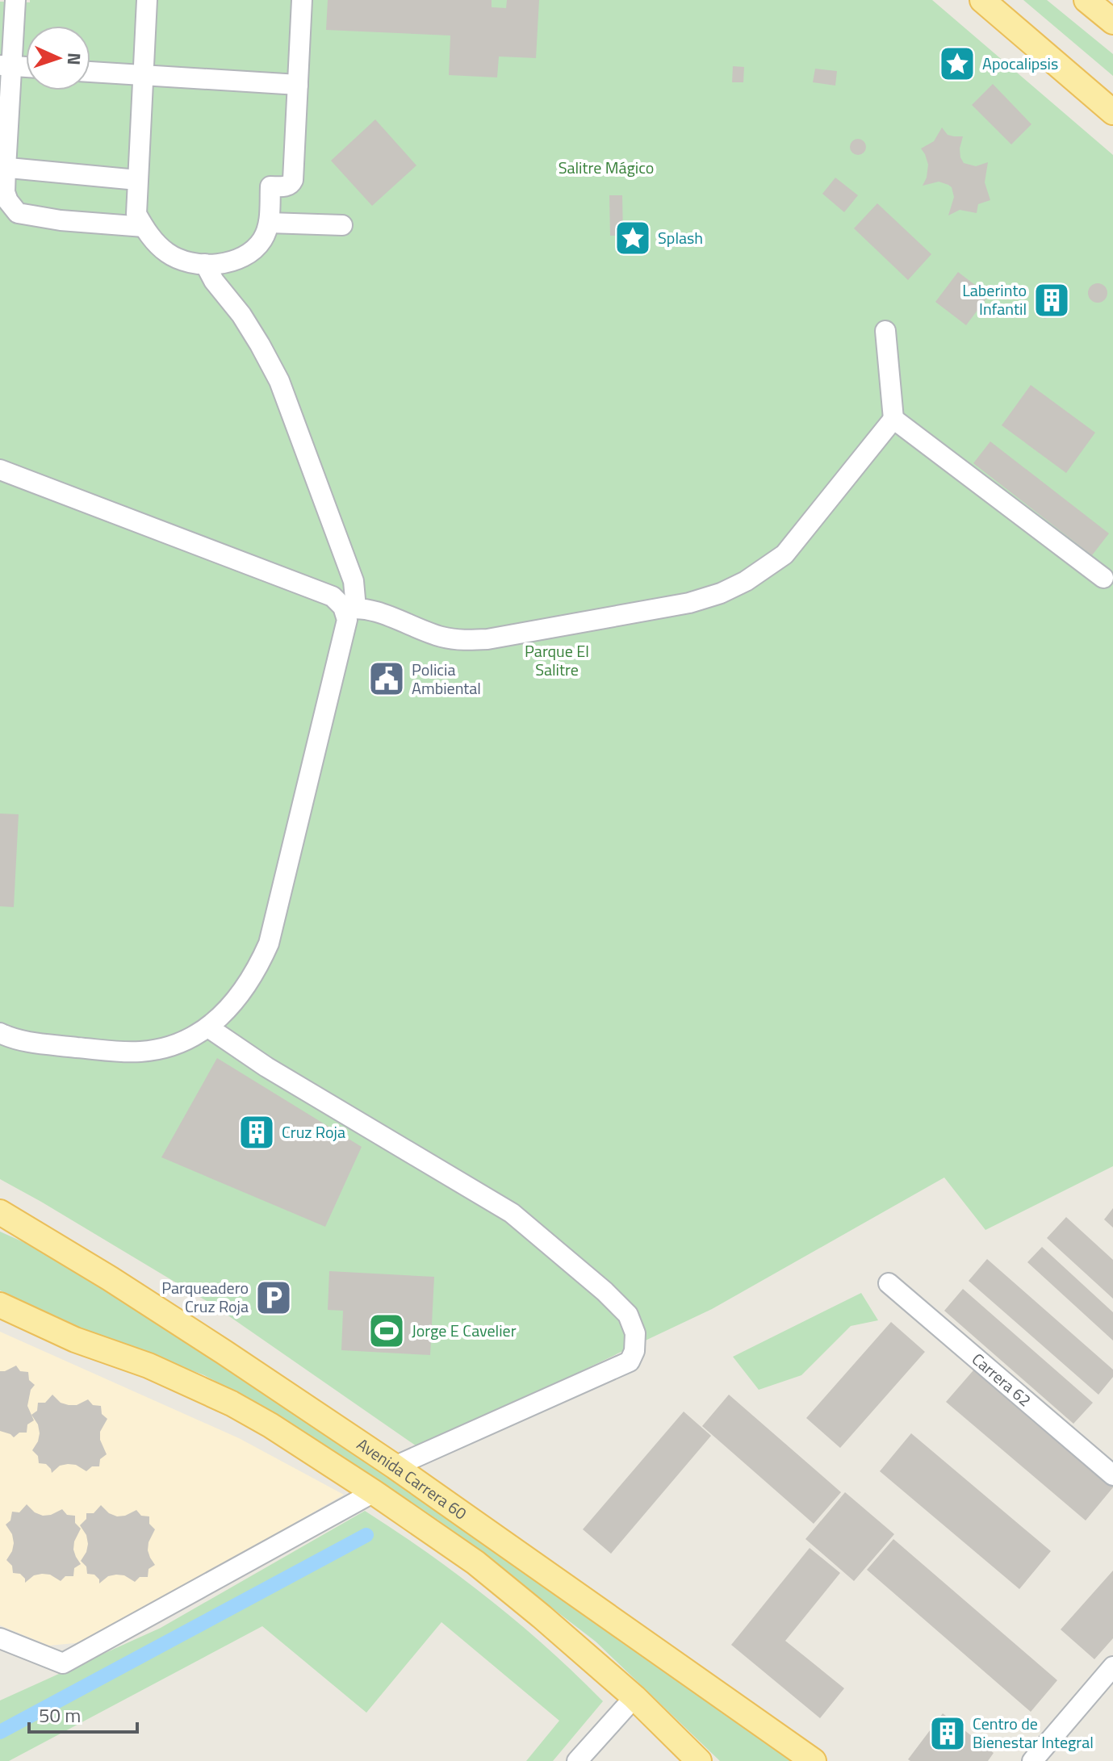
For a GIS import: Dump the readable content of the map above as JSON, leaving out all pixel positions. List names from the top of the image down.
{
  "streets": {
    "main road": ["Avenida Carrera 60"],
    "street": ["Carrera 62"]
  },
  "parks": ["Salitre Mágico", "Parque El Salitre"],
  "places": {
    "place": ["Apocalipsis", "Splash"],
    "building": ["Laberinto Infantil", "Cruz Roja", "Centro de Bienestar Integral"],
    "public building": ["Policia Ambiental"],
    "parking": ["Parqueadero Cruz Roja"],
    "sports": ["Jorge E Cavelier"]
  },
  "scale_bar": "50 m",
  "north": "right"
}
